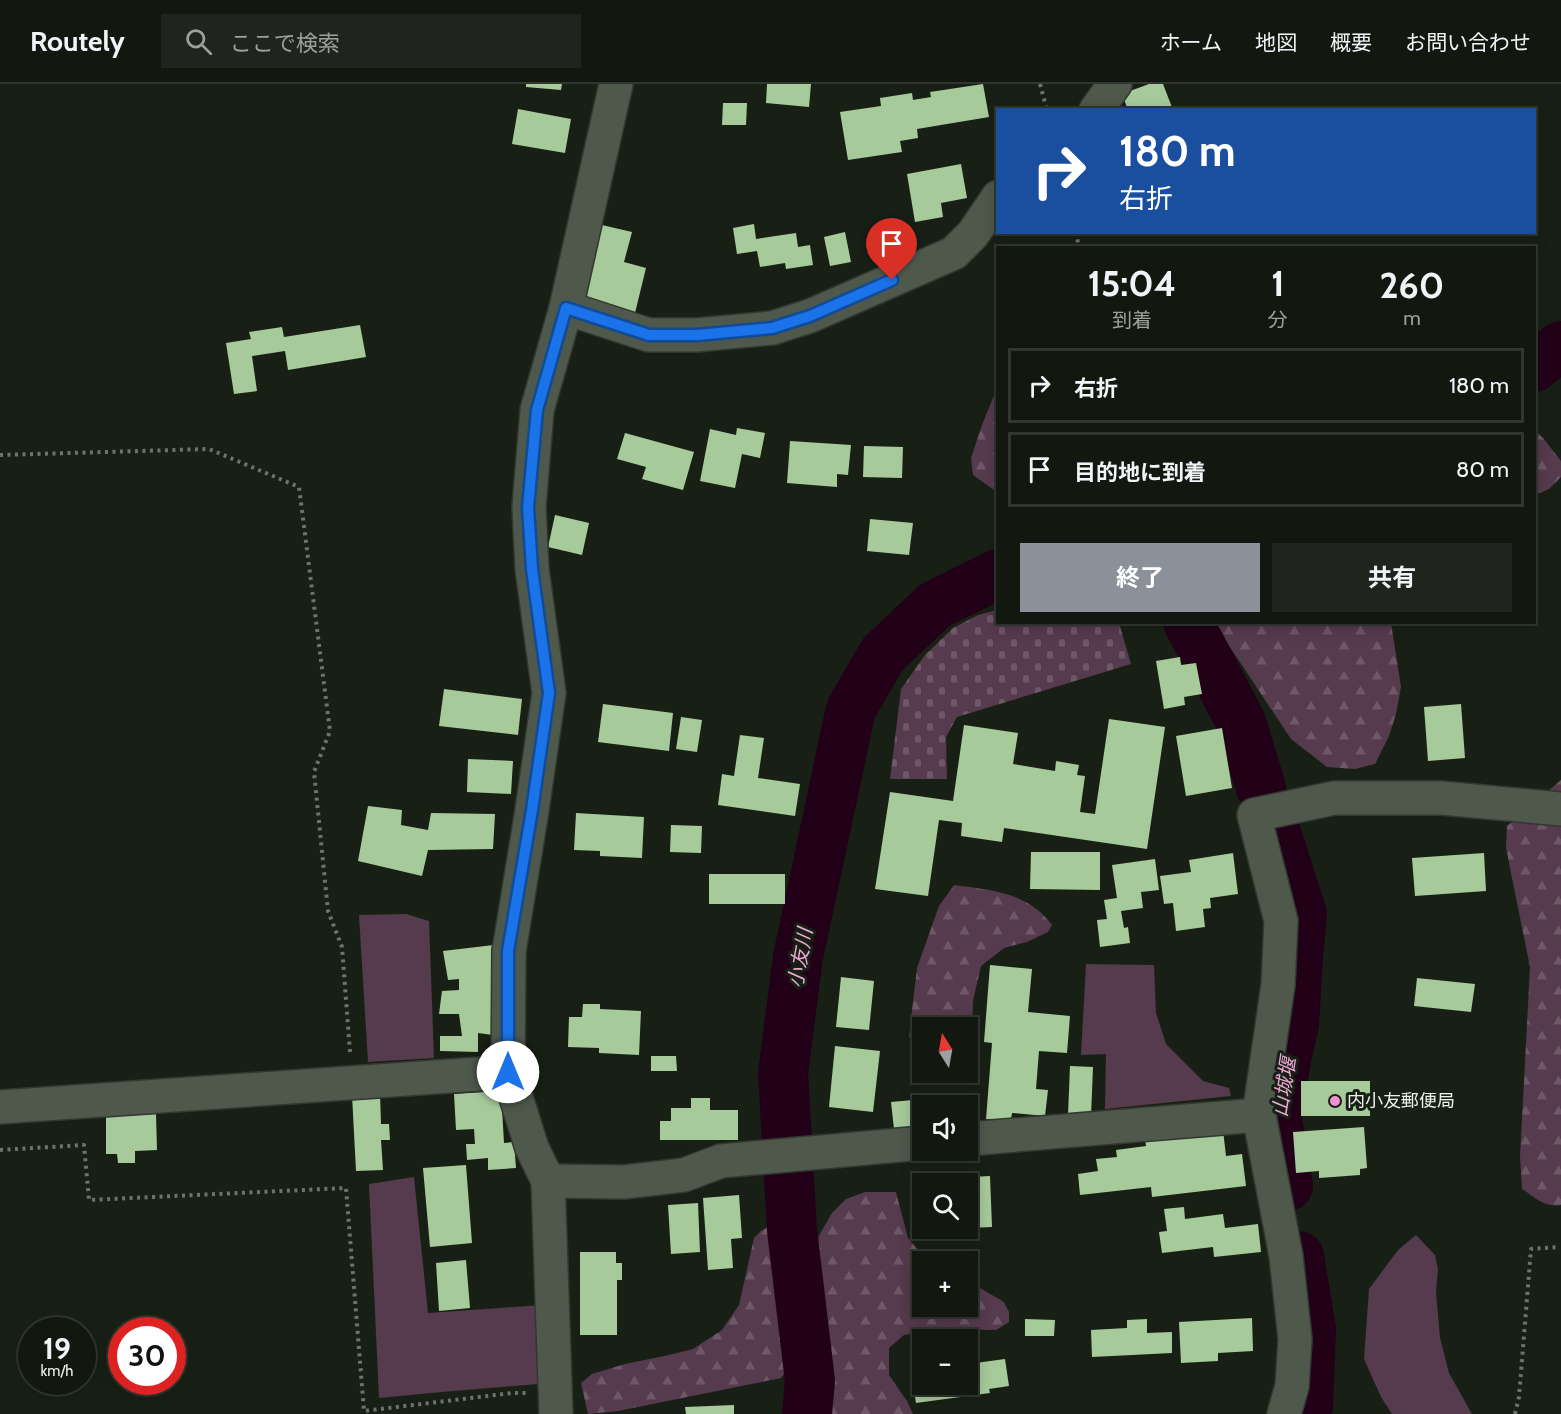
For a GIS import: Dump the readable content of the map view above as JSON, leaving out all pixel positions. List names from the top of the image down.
{
  "water": ["小友川", "山城堰"],
  "places": ["内小友郵便局"],
  "north": "top",
  "page": {
    "header": "Routely",
    "search": "ここで検索",
    "nav": [
      "ホーム",
      "地図",
      "概要",
      "お問い合わせ"
    ],
    "turn": ["180 m", "右折"],
    "eta": [
      "15:04",
      "到着",
      "1",
      "分",
      "260",
      "m"
    ],
    "list": [
      {
        "name": "右折",
        "value": "180 m"
      },
      {
        "name": "目的地に到着",
        "value": "80 m"
      }
    ],
    "buttons": ["終了", "共有"],
    "map_buttons": ["+", "−"],
    "speed": "19 km/h",
    "limit": "30"
  }
}
